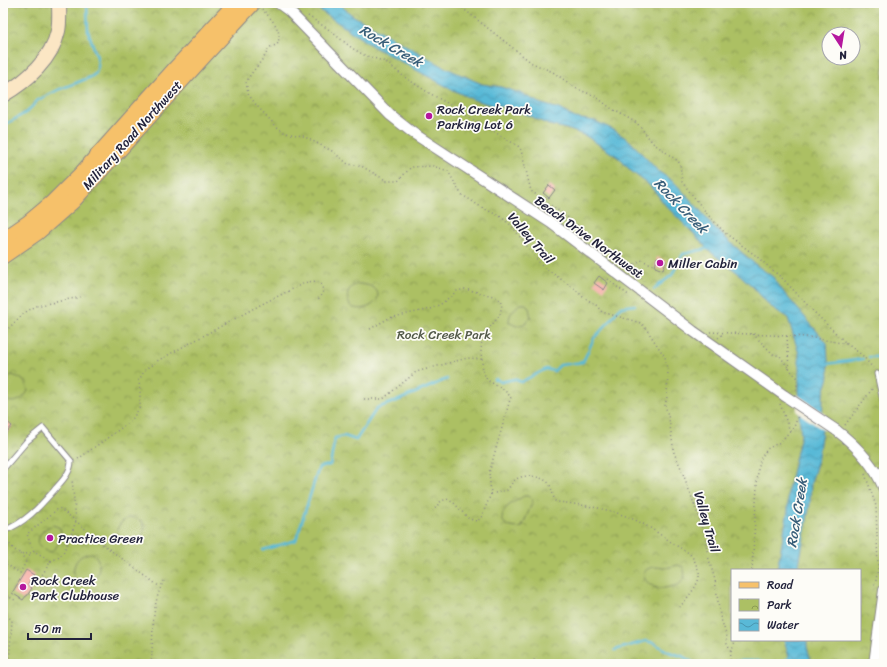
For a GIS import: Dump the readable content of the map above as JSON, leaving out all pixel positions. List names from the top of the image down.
{
  "streets": {
    "main road": ["Military Road Northwest"],
    "street": ["Beach Drive Northwest"],
    "path": ["Valley Trail"]
  },
  "crossings": [
    ["Military Road Northwest", "Valley Trail"]
  ],
  "water": ["Rock Creek"],
  "parks": ["Rock Creek Park"],
  "places": [
    "Rock Creek Park Parking Lot 6",
    "Miller Cabin",
    "Practice Green",
    "Rock Creek Park Clubhouse"
  ],
  "legend": ["Road", "Park", "Water"],
  "scale_bar": "50 m",
  "north": "bottom"
}
